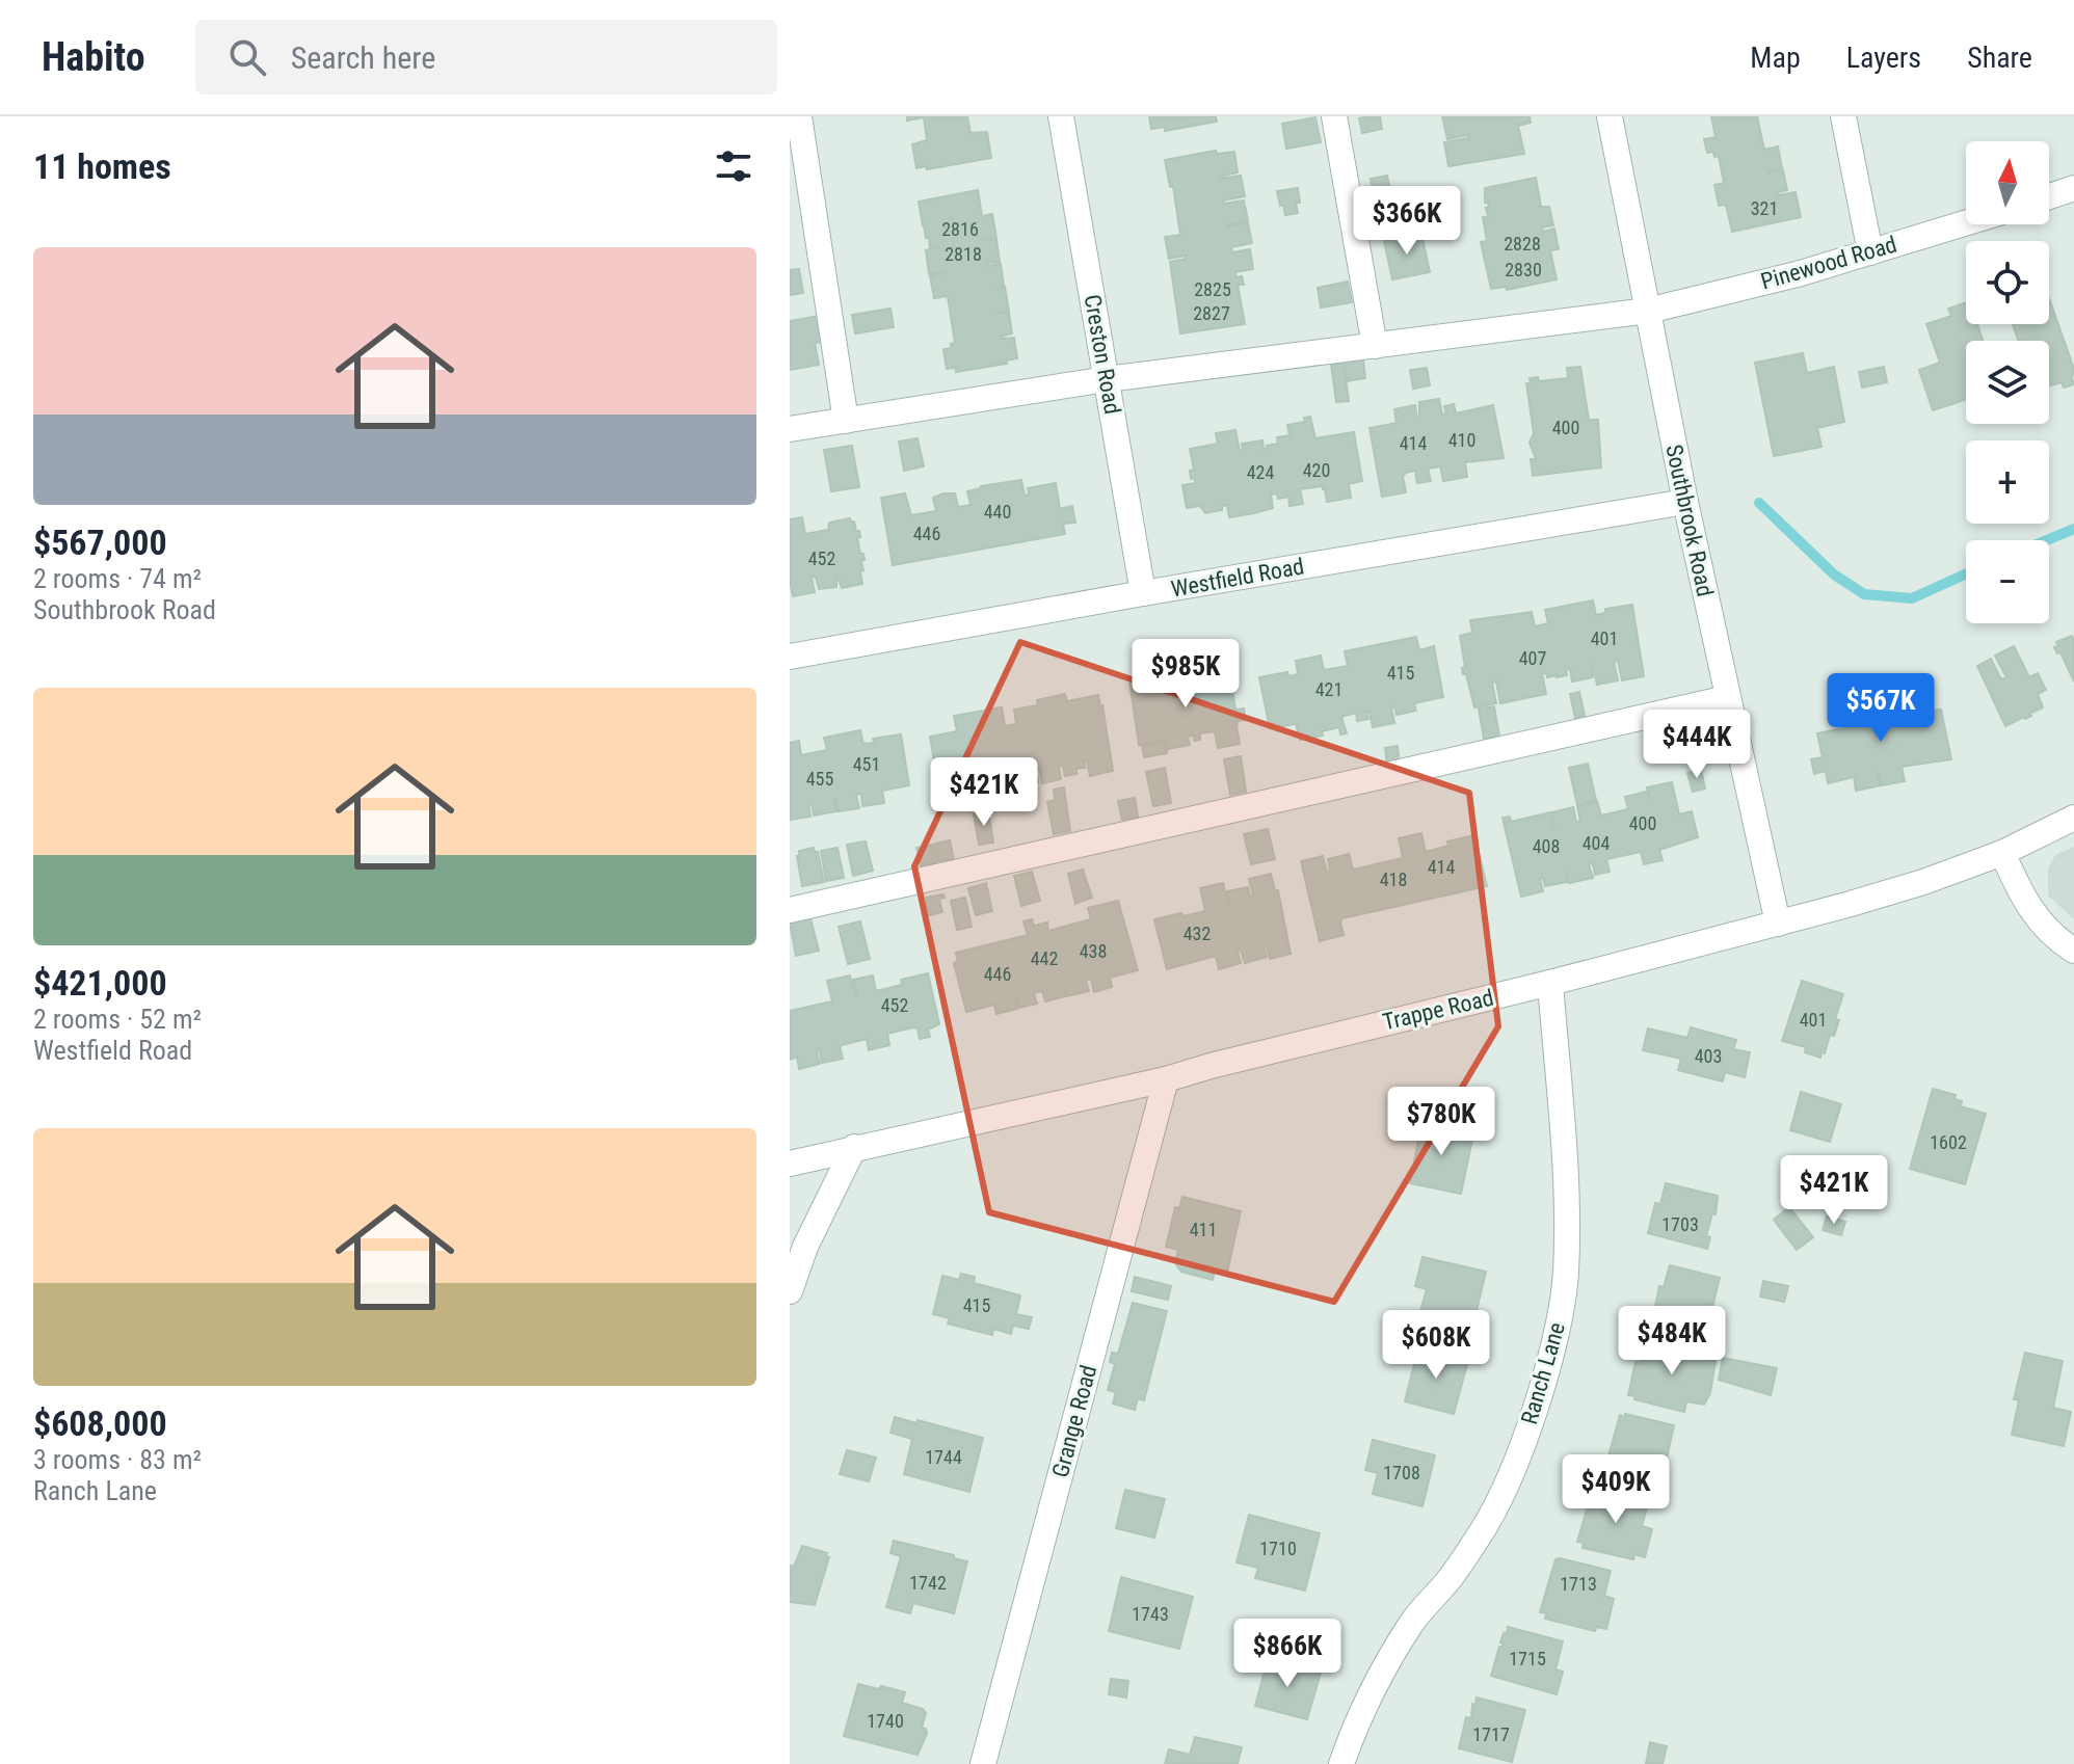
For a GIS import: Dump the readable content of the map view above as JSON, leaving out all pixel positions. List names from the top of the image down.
{
  "streets": {
    "street": [
      "Pinewood Road",
      "Creston Road",
      "Southbrook Road",
      "Westfield Road",
      "Trappe Road",
      "Ranch Lane",
      "Grange Road"
    ]
  },
  "crossings": [
    ["Pinewood Road", "Creston Road"],
    ["Pinewood Road", "Southbrook Road"],
    ["Creston Road", "Westfield Road"],
    ["Southbrook Road", "Westfield Road"],
    ["Southbrook Road", "Trappe Road"],
    ["Trappe Road", "Ranch Lane"],
    ["Trappe Road", "Grange Road"]
  ],
  "house_numbers": [
    "321",
    "2816",
    "2828",
    "2818",
    "2830",
    "2825",
    "2827",
    "400",
    "410",
    "414",
    "420",
    "424",
    "440",
    "446",
    "452",
    "401",
    "407",
    "415",
    "421",
    "451",
    "455",
    "400",
    "404",
    "408",
    "414",
    "418",
    "432",
    "438",
    "442",
    "446",
    "452",
    "401",
    "403",
    "1602",
    "1703",
    "411",
    "415",
    "1744",
    "1708",
    "1710",
    "1742",
    "1713",
    "1743",
    "1715",
    "1740",
    "1717"
  ],
  "north": "top",
  "page": {
    "header": "Habito",
    "search": "Search here",
    "nav": ["Map", "Layers", "Share"],
    "heading": "11 homes",
    "map_buttons": ["+", "−"],
    "price": [
      "$366K",
      "$985K",
      "$567K",
      "$444K",
      "$421K",
      "$780K",
      "$421K",
      "$484K",
      "$608K",
      "$409K",
      "$866K"
    ],
    "list": [
      {
        "name": "$567,000",
        "note": "2 rooms · 74 m² · Southbrook Road"
      },
      {
        "name": "$421,000",
        "note": "2 rooms · 52 m² · Westfield Road"
      },
      {
        "name": "$608,000",
        "note": "3 rooms · 83 m² · Ranch Lane"
      }
    ]
  }
}
